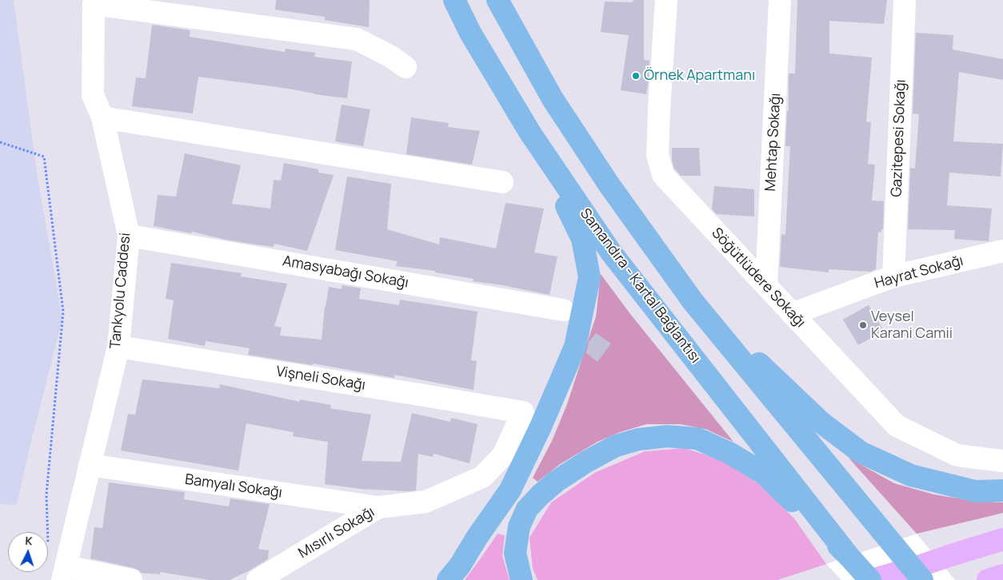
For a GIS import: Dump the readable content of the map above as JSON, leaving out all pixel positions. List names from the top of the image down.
{
  "streets": {
    "highway": ["Samandıra - Kartal Bağlantısı"],
    "street": [
      "Gazitepesi Sokağı",
      "Mehtap Sokağı",
      "Amasyabağı Sokağı",
      "Hayrat Sokağı",
      "Söğütlüdere Sokağı",
      "Tankyolu Caddesi",
      "Vişneli Sokağı",
      "Bamyalı Sokağı",
      "Mısırlı Sokağı"
    ]
  },
  "crossings": [
    ["Gazitepesi Sokağı", "Hayrat Sokağı"],
    ["Mehtap Sokağı", "Söğütlüdere Sokağı"],
    ["Amasyabağı Sokağı", "Tankyolu Caddesi"],
    ["Hayrat Sokağı", "Söğütlüdere Sokağı"],
    ["Tankyolu Caddesi", "Vişneli Sokağı"],
    ["Tankyolu Caddesi", "Bamyalı Sokağı"],
    ["Vişneli Sokağı", "Mısırlı Sokağı"],
    ["Bamyalı Sokağı", "Mısırlı Sokağı"]
  ],
  "places": ["Örnek Apartmanı", "Veysel Karani Camii"],
  "north": "top"
}
